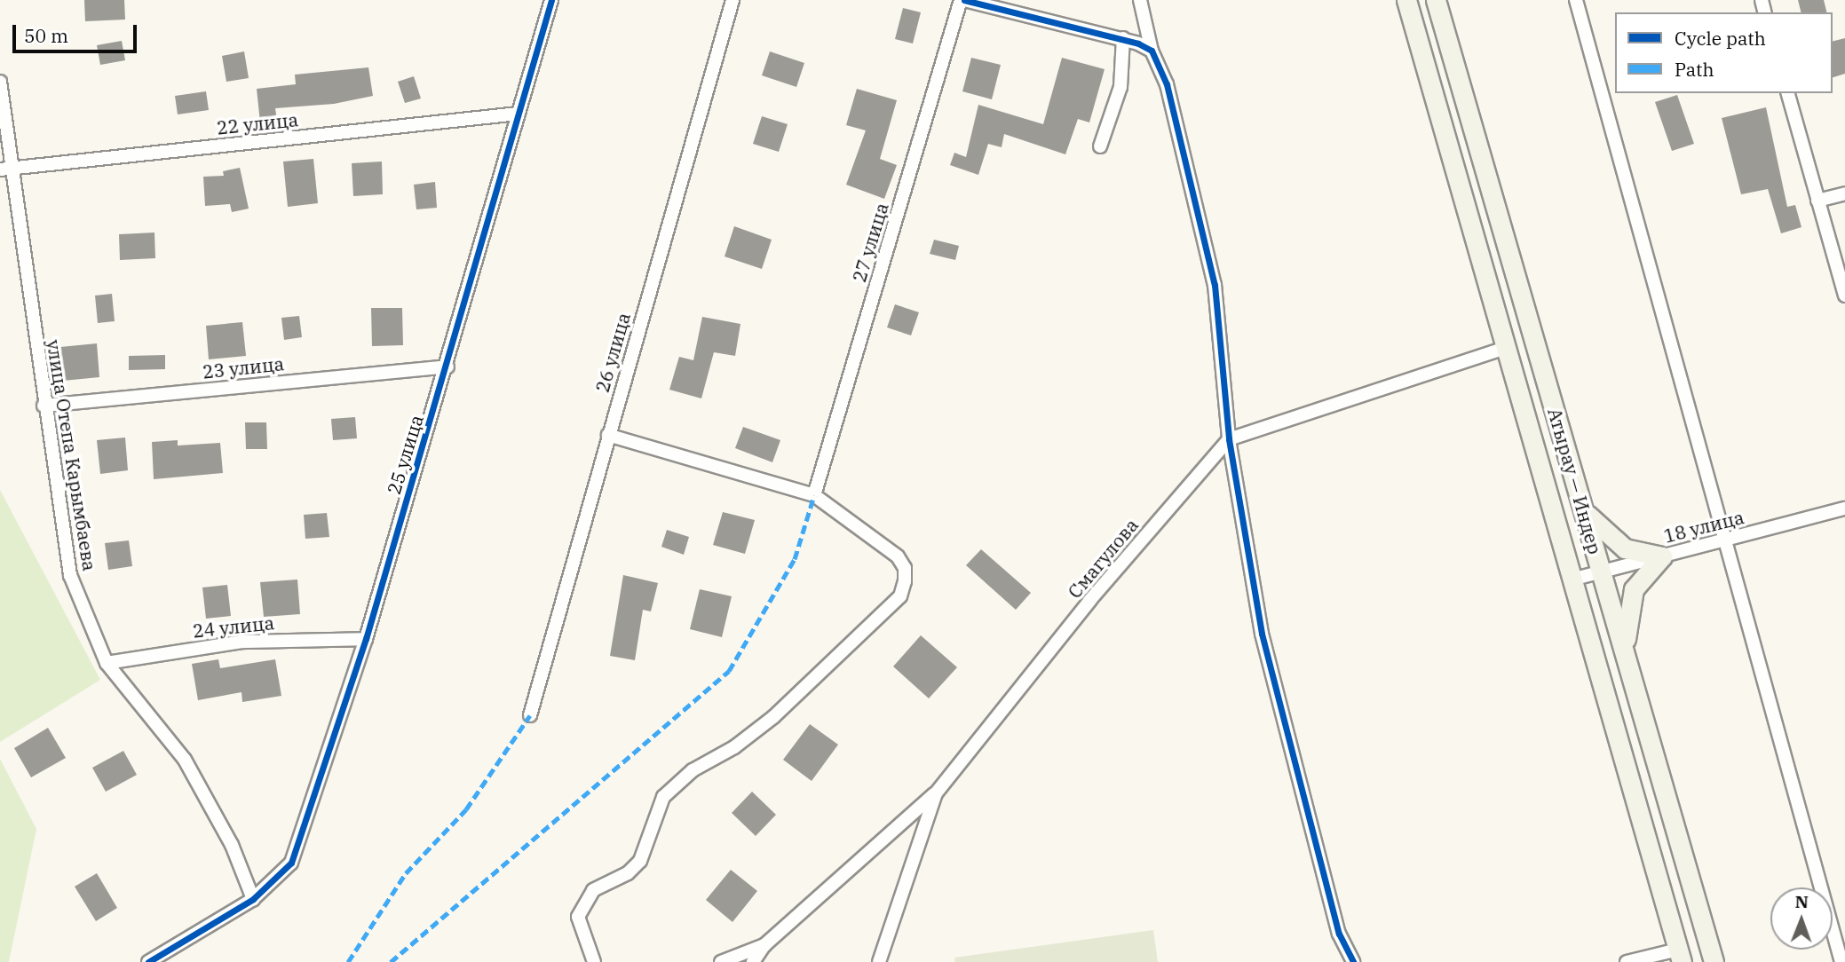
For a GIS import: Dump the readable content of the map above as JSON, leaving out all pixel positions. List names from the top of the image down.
{
  "streets": {
    "main road": ["Атырау — Индер"],
    "street": [
      "22 улица",
      "27 улица",
      "26 улица",
      "23 улица",
      "25 улица",
      "улица Отепа Карымбаева",
      "18 улица",
      "Смагулова",
      "24 улица"
    ]
  },
  "crossings": [
    ["22 улица", "25 улица"],
    ["22 улица", "улица Отепа Карымбаева"],
    ["23 улица", "25 улица"],
    ["23 улица", "улица Отепа Карымбаева"],
    ["25 улица", "улица Отепа Карымбаева"],
    ["25 улица", "24 улица"],
    ["улица Отепа Карымбаева", "24 улица"],
    ["Атырау — Индер", "18 улица"]
  ],
  "legend": ["Cycle path", "Path"],
  "scale_bar": "50 m",
  "north": "top"
}
